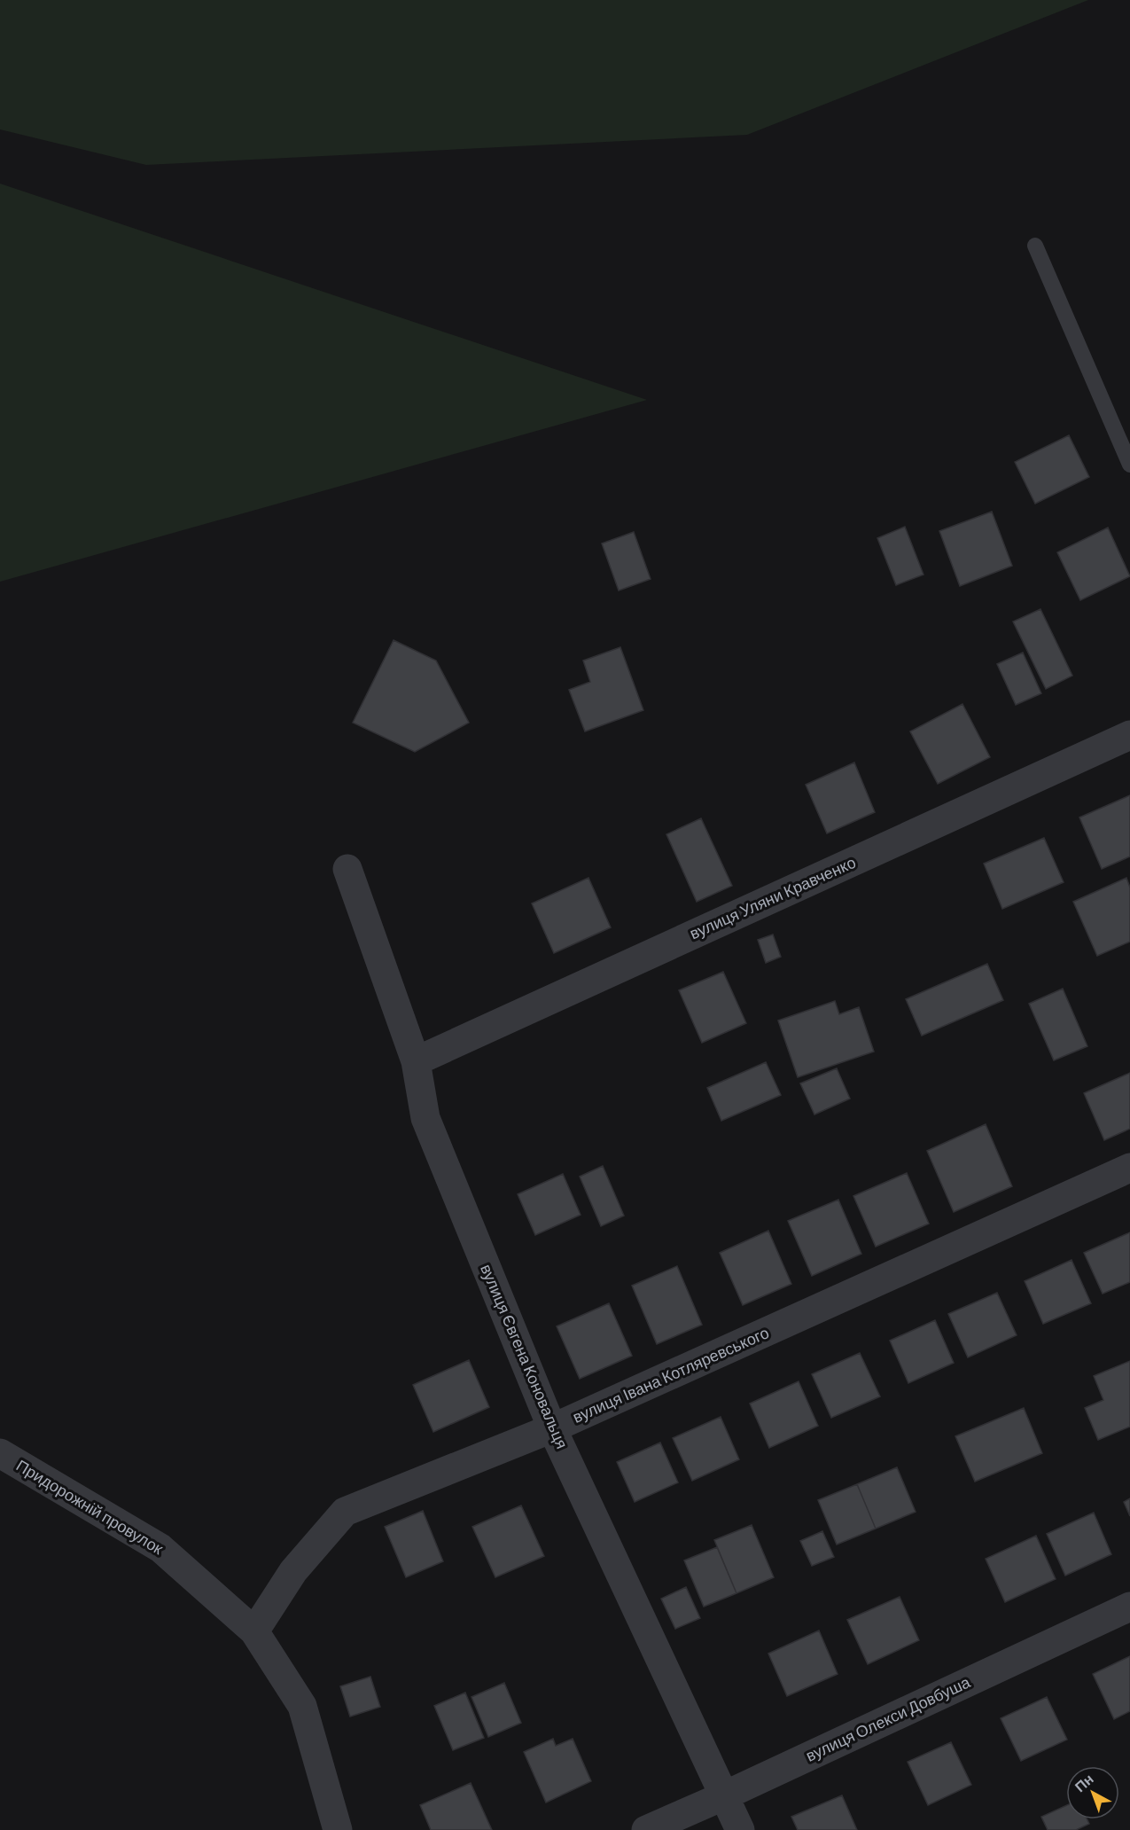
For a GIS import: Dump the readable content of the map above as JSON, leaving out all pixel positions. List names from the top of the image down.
{
  "streets": {
    "street": [
      "вулиця Уляни Кравченко",
      "вулиця Євгена Коновальця",
      "вулиця Івана Котляревського",
      "Придорожній провулок",
      "вулиця Олекси Довбуша"
    ]
  },
  "crossings": [
    ["вулиця Уляни Кравченко", "вулиця Євгена Коновальця"],
    ["вулиця Євгена Коновальця", "вулиця Івана Котляревського"],
    ["вулиця Євгена Коновальця", "вулиця Олекси Довбуша"],
    ["вулиця Івана Котляревського", "Придорожній провулок"]
  ],
  "north": "top left"
}
